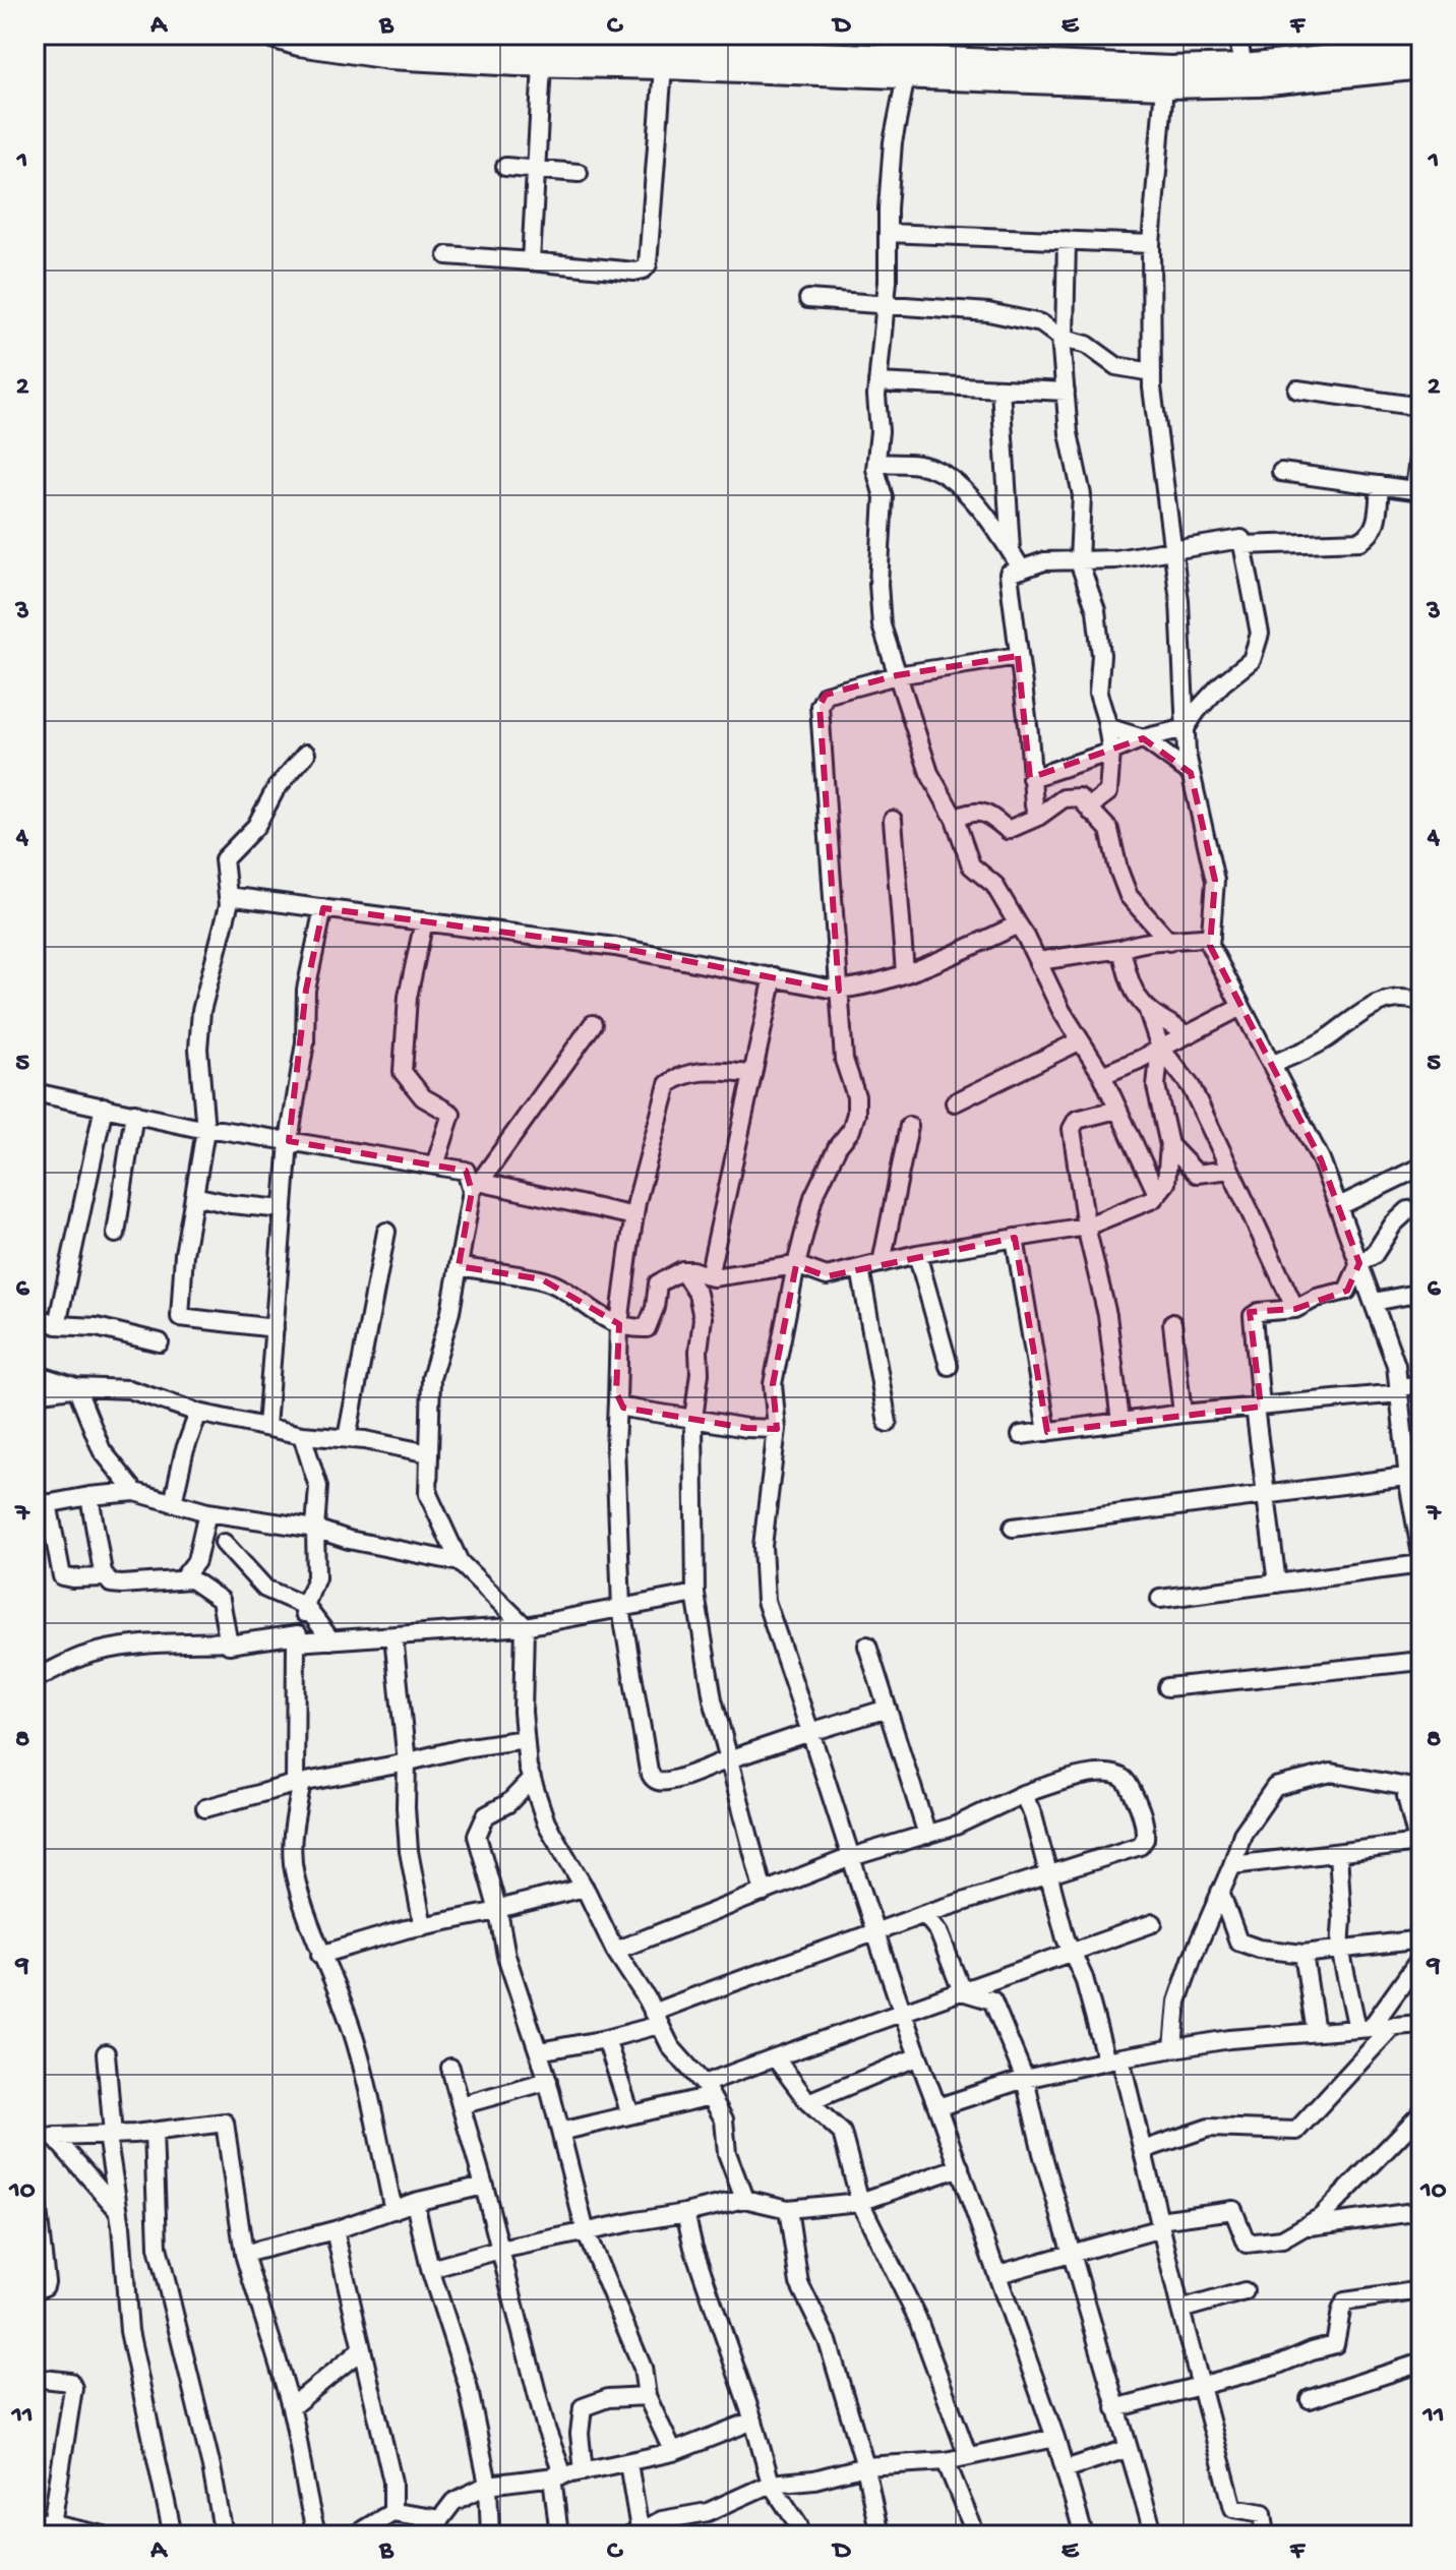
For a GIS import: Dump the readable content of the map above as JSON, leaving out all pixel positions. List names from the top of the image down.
{
  "grid": {
    "columns": [
      "A",
      "B",
      "C",
      "D",
      "E",
      "F"
    ],
    "rows": [
      "1",
      "2",
      "3",
      "4",
      "5",
      "6",
      "7",
      "8",
      "9",
      "10",
      "11"
    ]
  }
}
